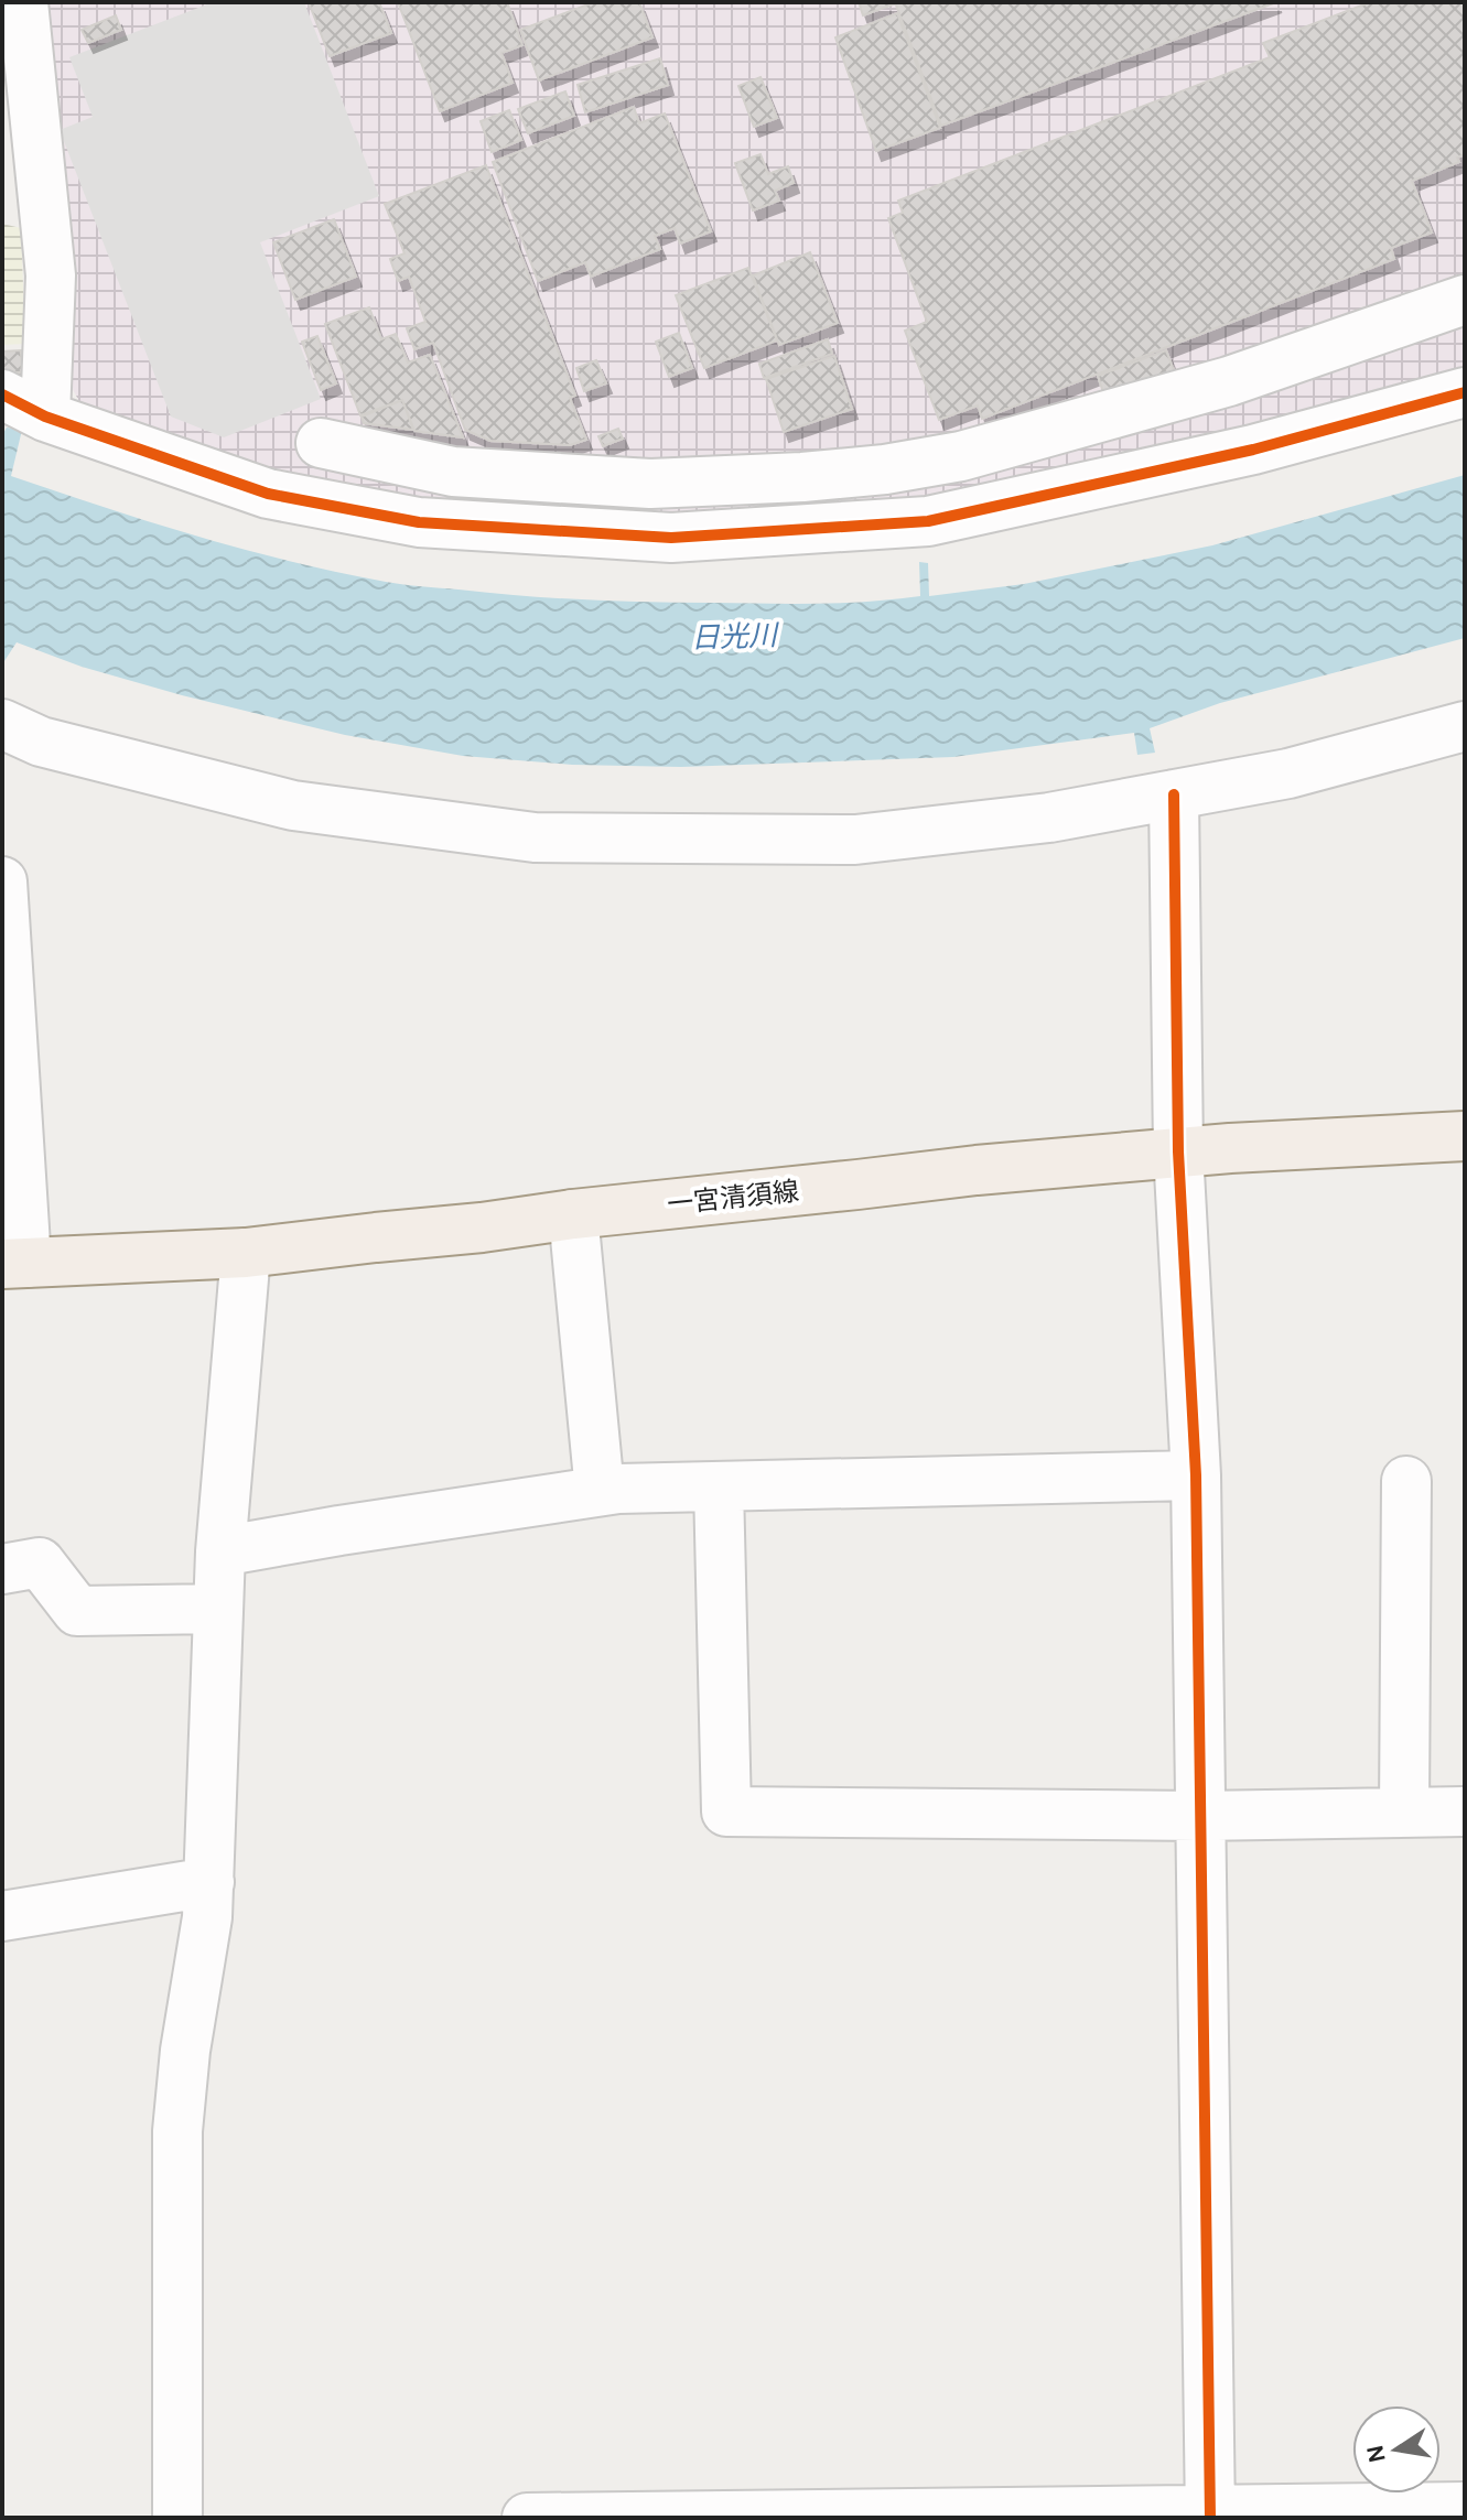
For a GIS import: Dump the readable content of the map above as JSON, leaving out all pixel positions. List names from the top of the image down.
{
  "streets": {
    "main road": ["一宮清須線"]
  },
  "water": ["日光川"],
  "north": "left"
}
